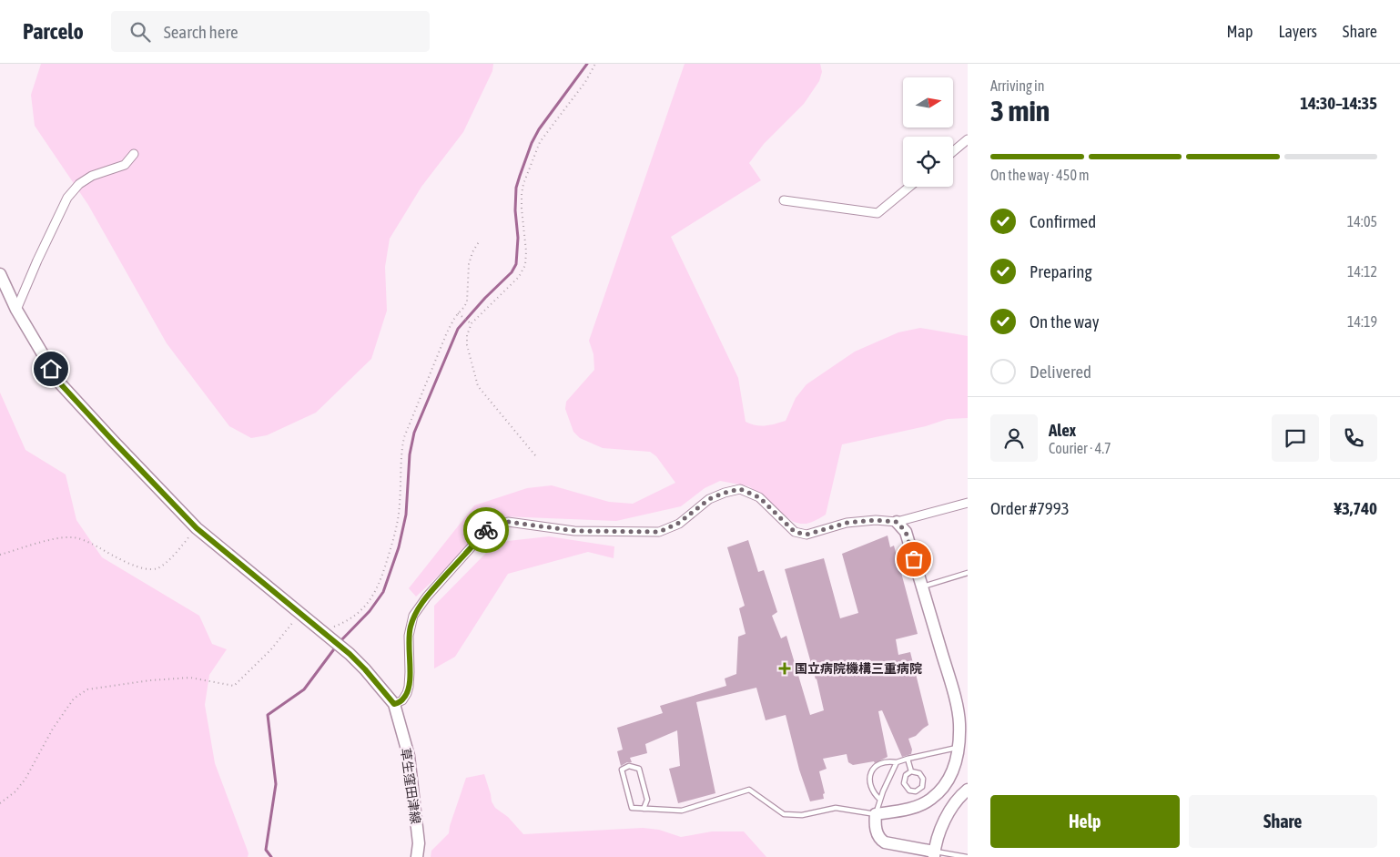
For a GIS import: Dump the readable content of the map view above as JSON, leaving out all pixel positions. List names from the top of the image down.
{
  "streets": {
    "main road": ["草生窪田津線"]
  },
  "places": {
    "health": ["国立病院機構三重病院"]
  },
  "north": "right",
  "page": {
    "header": "Parcelo",
    "search": "Search here",
    "nav": ["Map", "Layers", "Share"],
    "heading": ["3 min", "Arriving in", "14:30–14:35"],
    "panel": [
      "Alex",
      "Courier · 4.7",
      "Order #7993",
      "¥3,740"
    ],
    "bar": "On the way · 450 m",
    "list": [
      ["Confirmed", "14:05"],
      ["Preparing", "14:12"],
      ["On the way", "14:19"],
      "Delivered"
    ],
    "buttons": ["Help", "Share"]
  }
}
